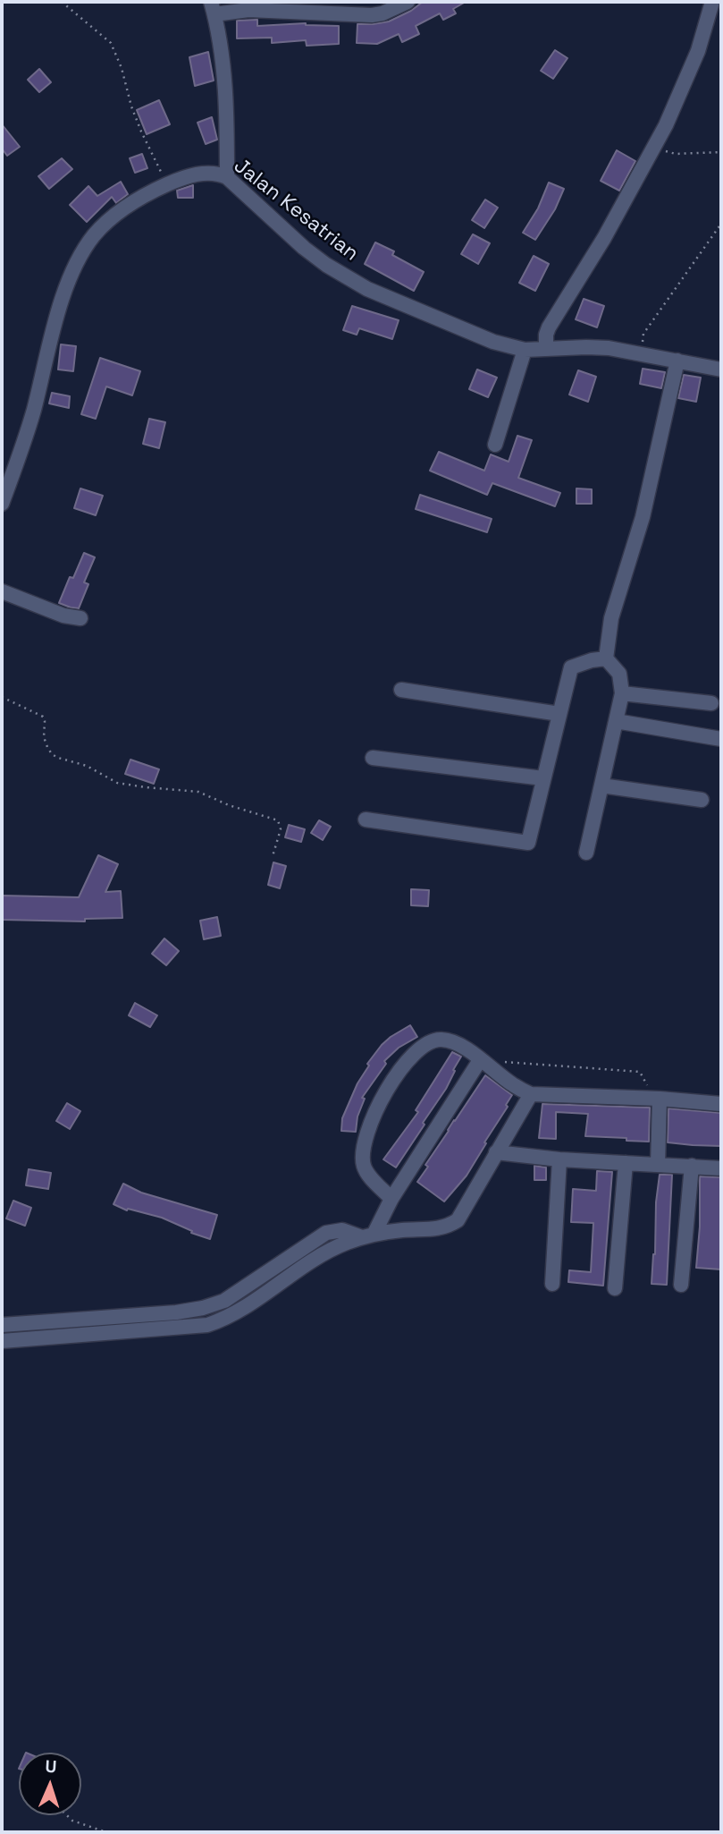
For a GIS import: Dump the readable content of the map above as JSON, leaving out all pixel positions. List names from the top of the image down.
{
  "streets": {
    "street": ["Jalan Kesatrian"]
  },
  "north": "top"
}
